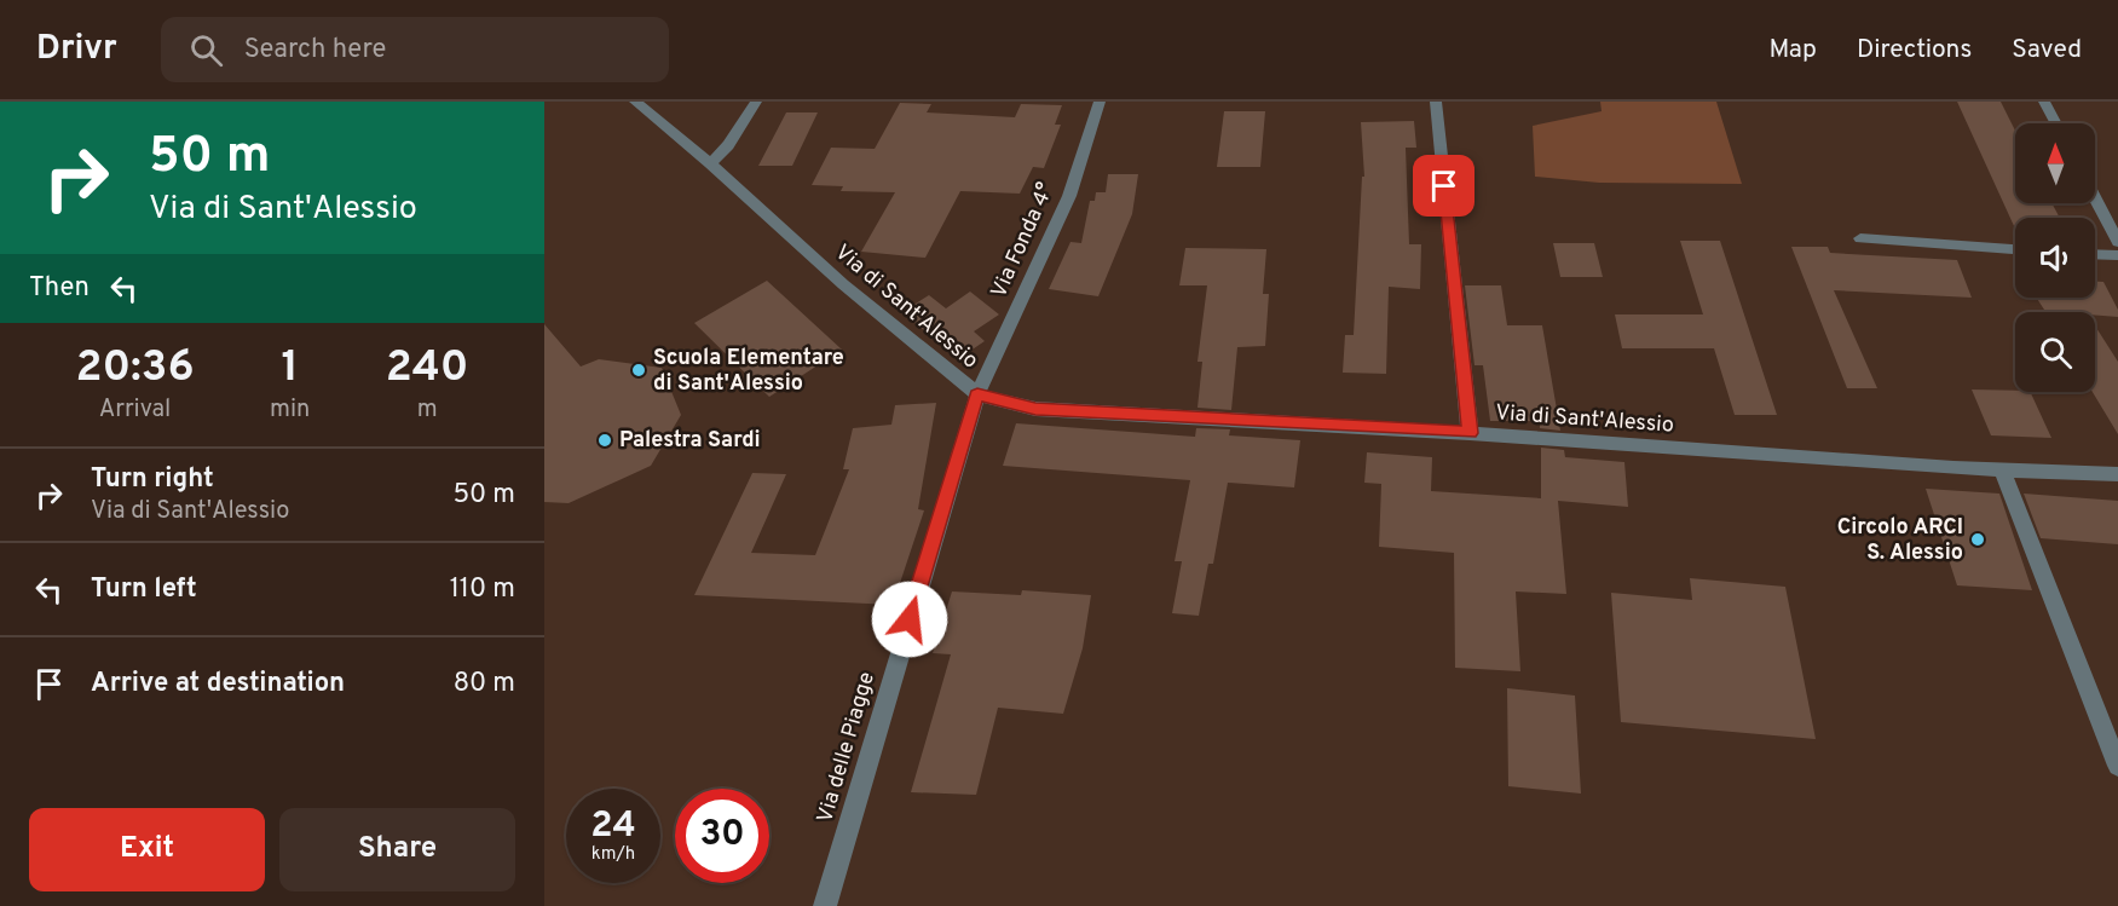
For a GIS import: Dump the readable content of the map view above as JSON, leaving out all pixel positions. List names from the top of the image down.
{
  "streets": {
    "street": ["Via Fonda 4°", "Via di Sant'Alessio", "Via delle Piagge"]
  },
  "crossings": [
    ["Via Fonda 4°", "Via di Sant'Alessio"],
    ["Via Fonda 4°", "Via delle Piagge"],
    ["Via di Sant'Alessio", "Via delle Piagge"]
  ],
  "places": ["Scuola Elementare di Sant'Alessio", "Palestra Sardi", "Circolo ARCI S. Alessio"],
  "north": "top",
  "page": {
    "header": "Drivr",
    "search": "Search here",
    "nav": ["Map", "Directions", "Saved"],
    "turn": ["50 m", "Via di Sant'Alessio"],
    "then": "Then",
    "eta": [
      "20:36",
      "Arrival",
      "1",
      "min",
      "240",
      "m"
    ],
    "list": [
      {
        "name": "Turn right",
        "note": "Via di Sant'Alessio",
        "value": "50 m"
      },
      {
        "name": "Turn left",
        "value": "110 m"
      },
      {
        "name": "Arrive at destination",
        "value": "80 m"
      }
    ],
    "speed": "24 km/h",
    "limit": "30",
    "buttons": ["Exit", "Share"]
  }
}
